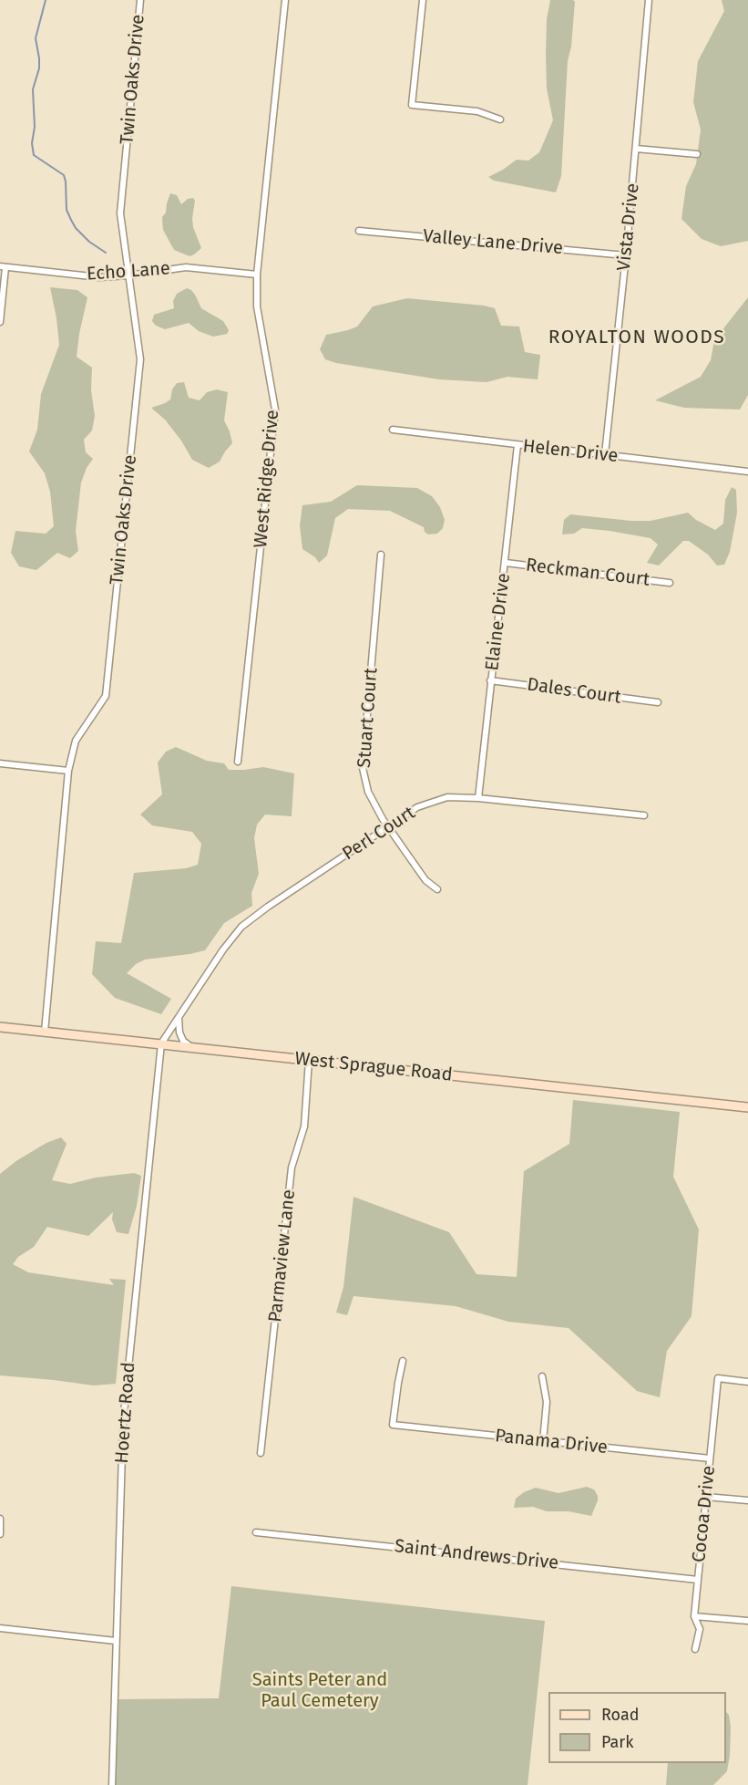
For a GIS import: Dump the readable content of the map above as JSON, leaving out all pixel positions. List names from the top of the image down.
{
  "streets": {
    "street": [
      "Twin Oaks Drive",
      "Vista Drive",
      "Valley Lane Drive",
      "Echo Lane",
      "Helen Drive",
      "West Ridge Drive",
      "Reckman Court",
      "Elaine Drive",
      "Dales Court",
      "Stuart Court",
      "Perl Court",
      "West Sprague Road",
      "Parmaview Lane",
      "Hoertz Road",
      "Panama Drive",
      "Cocoa Drive",
      "Saint Andrews Drive"
    ]
  },
  "crossings": [
    ["Twin Oaks Drive", "Echo Lane"],
    ["Twin Oaks Drive", "West Sprague Road"],
    ["Vista Drive", "Valley Lane Drive"],
    ["Vista Drive", "Helen Drive"],
    ["Echo Lane", "West Ridge Drive"],
    ["Helen Drive", "Elaine Drive"],
    ["Reckman Court", "Elaine Drive"],
    ["Elaine Drive", "Dales Court"],
    ["Elaine Drive", "Perl Court"],
    ["Stuart Court", "Perl Court"],
    ["Perl Court", "West Sprague Road"],
    ["Perl Court", "Hoertz Road"],
    ["West Sprague Road", "Parmaview Lane"],
    ["West Sprague Road", "Hoertz Road"],
    ["Panama Drive", "Cocoa Drive"],
    ["Cocoa Drive", "Saint Andrews Drive"]
  ],
  "districts": ["ROYALTON WOODS"],
  "parks": ["Saints Peter and Paul Cemetery"],
  "legend": ["Road", "Park"]
}
